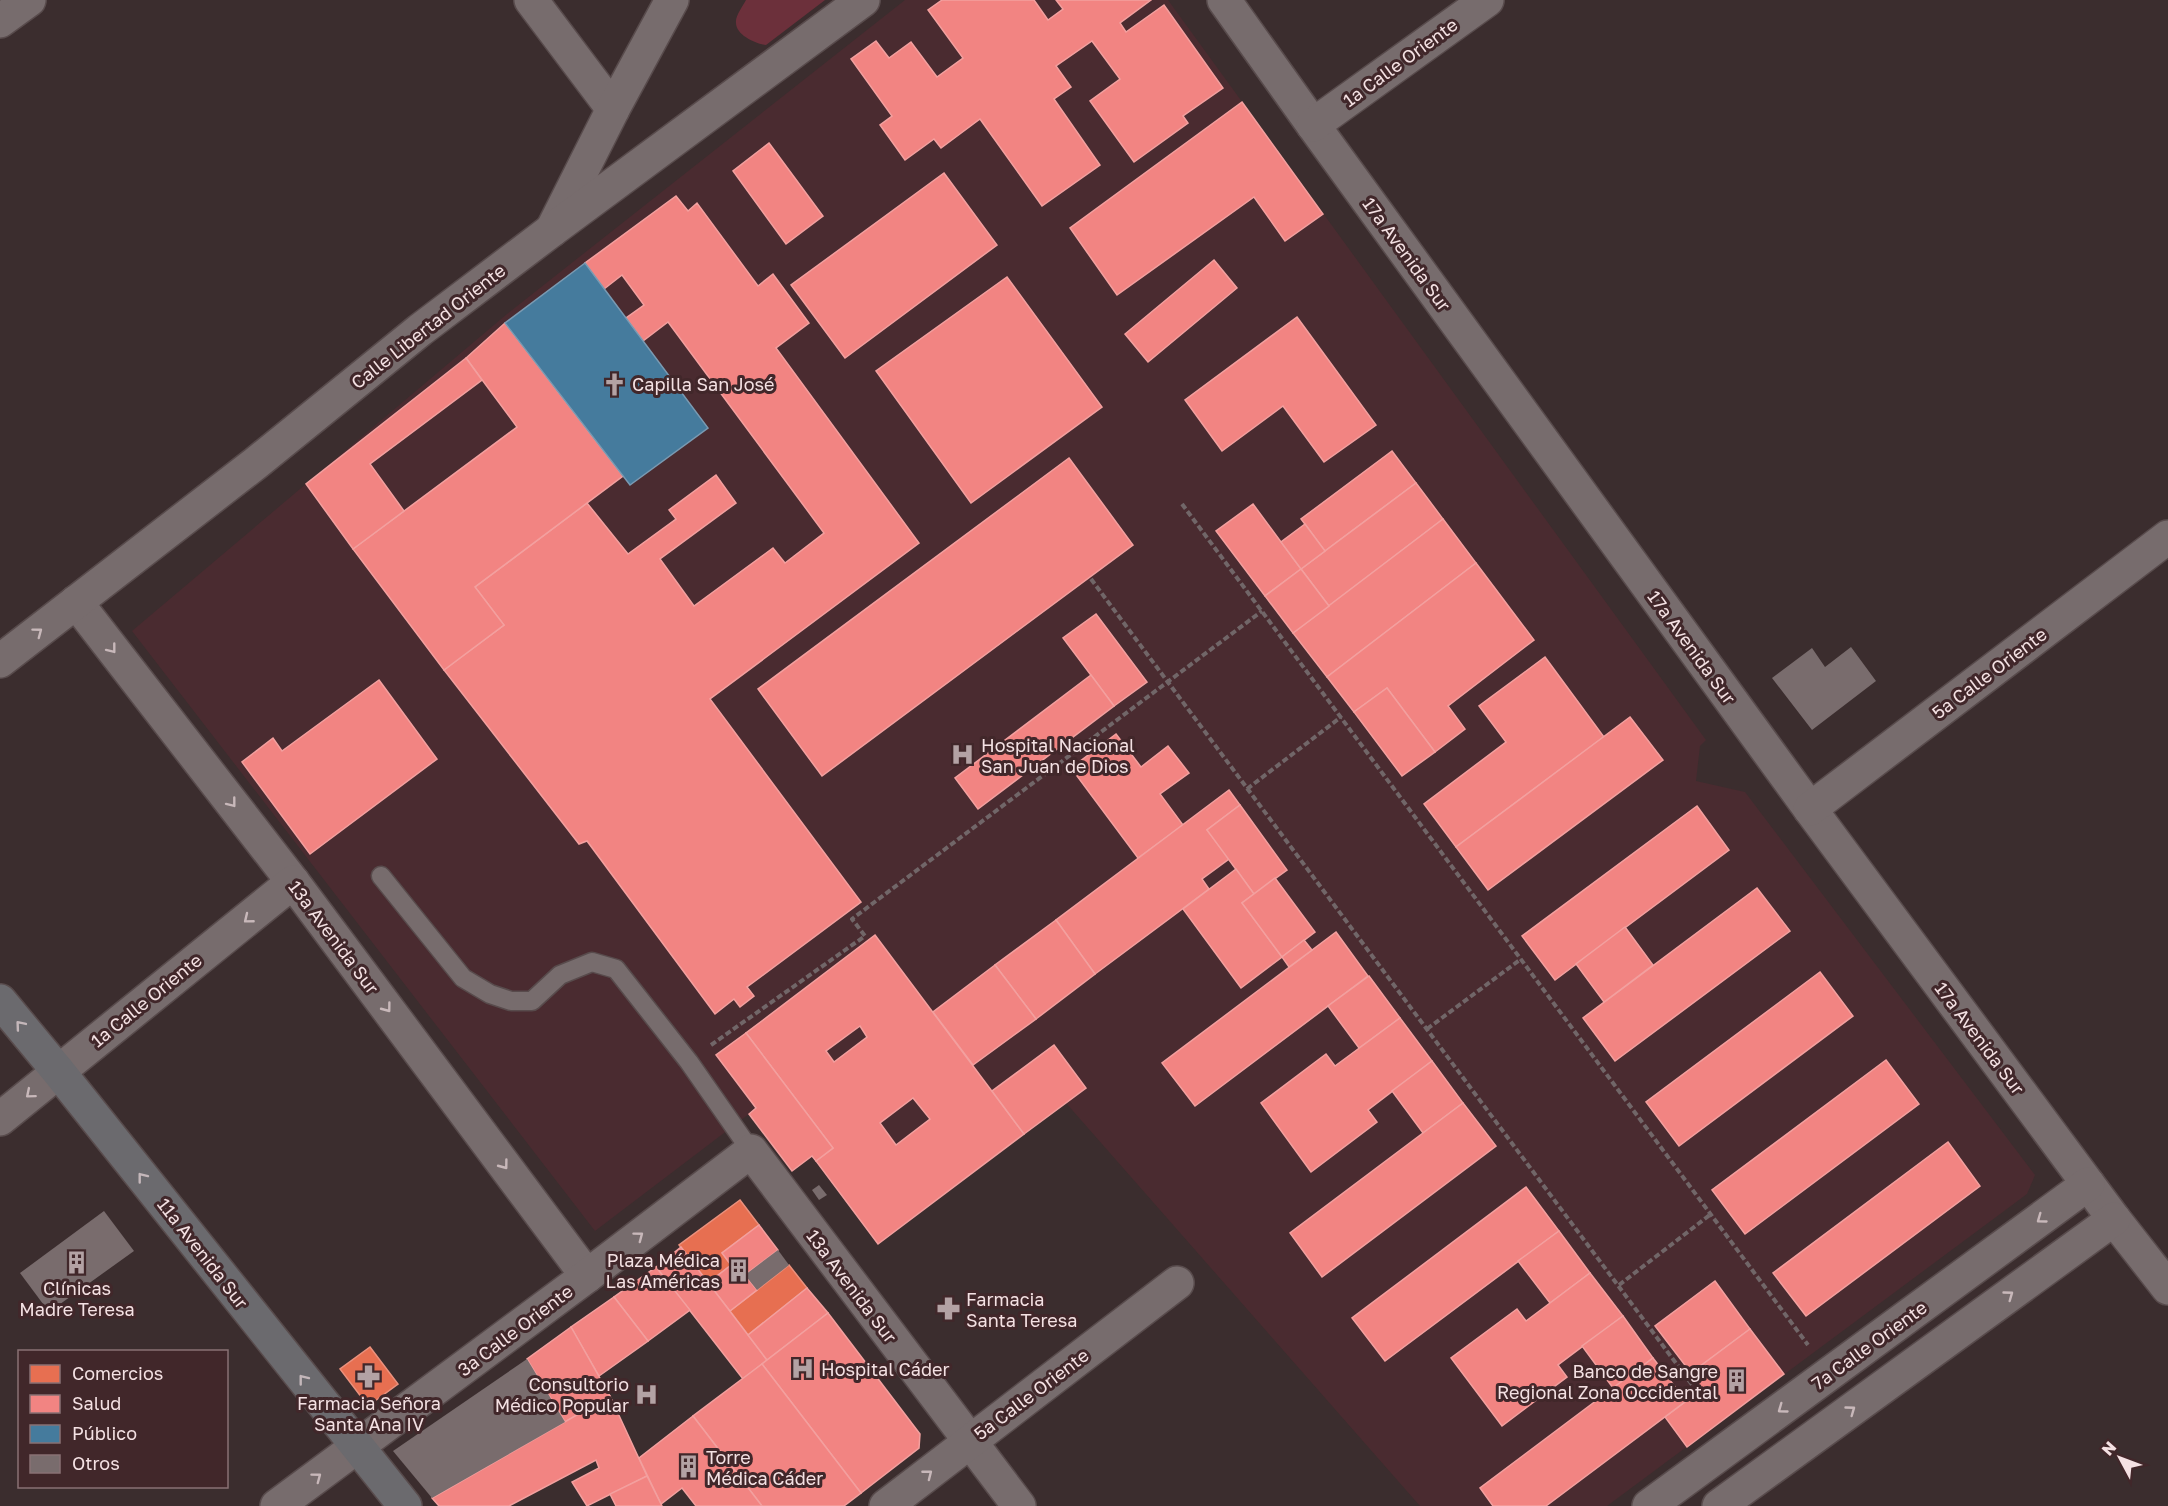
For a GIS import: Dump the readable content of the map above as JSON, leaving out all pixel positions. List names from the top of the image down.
{
  "streets": {
    "main road": ["11a Avenida Sur"],
    "street": [
      "1a Calle Oriente",
      "17a Avenida Sur",
      "Calle Libertad Oriente",
      "5a Calle Oriente",
      "13a Avenida Sur",
      "3a Calle Oriente",
      "7a Calle Oriente"
    ]
  },
  "crossings": [
    ["1a Calle Oriente", "17a Avenida Sur"],
    ["1a Calle Oriente", "13a Avenida Sur"],
    ["1a Calle Oriente", "11a Avenida Sur"],
    ["17a Avenida Sur", "5a Calle Oriente"],
    ["17a Avenida Sur", "7a Calle Oriente"],
    ["Calle Libertad Oriente", "13a Avenida Sur"],
    ["5a Calle Oriente", "13a Avenida Sur"],
    ["13a Avenida Sur", "3a Calle Oriente"],
    ["11a Avenida Sur", "3a Calle Oriente"]
  ],
  "one_way": [
    "1a Calle Oriente",
    "13a Avenida Sur",
    "11a Avenida Sur",
    "3a Calle Oriente"
  ],
  "places": {
    "church": ["Capilla San José"],
    "hospital": ["Hospital Nacional San Juan de Dios", "Hospital Cáder", "Consultorio Médico Popular"],
    "building": [
      "Clínicas Madre Teresa",
      "Plaza Médica Las Américas",
      "Banco de Sangre Regional Zona Occidental",
      "Torre Médica Cáder"
    ],
    "pharmacy": ["Farmacia Santa Teresa", "Farmacia Señora Santa Ana IV"]
  },
  "legend": [
    "Comercios",
    "Salud",
    "Público",
    "Otros"
  ],
  "north": "top left"
}
